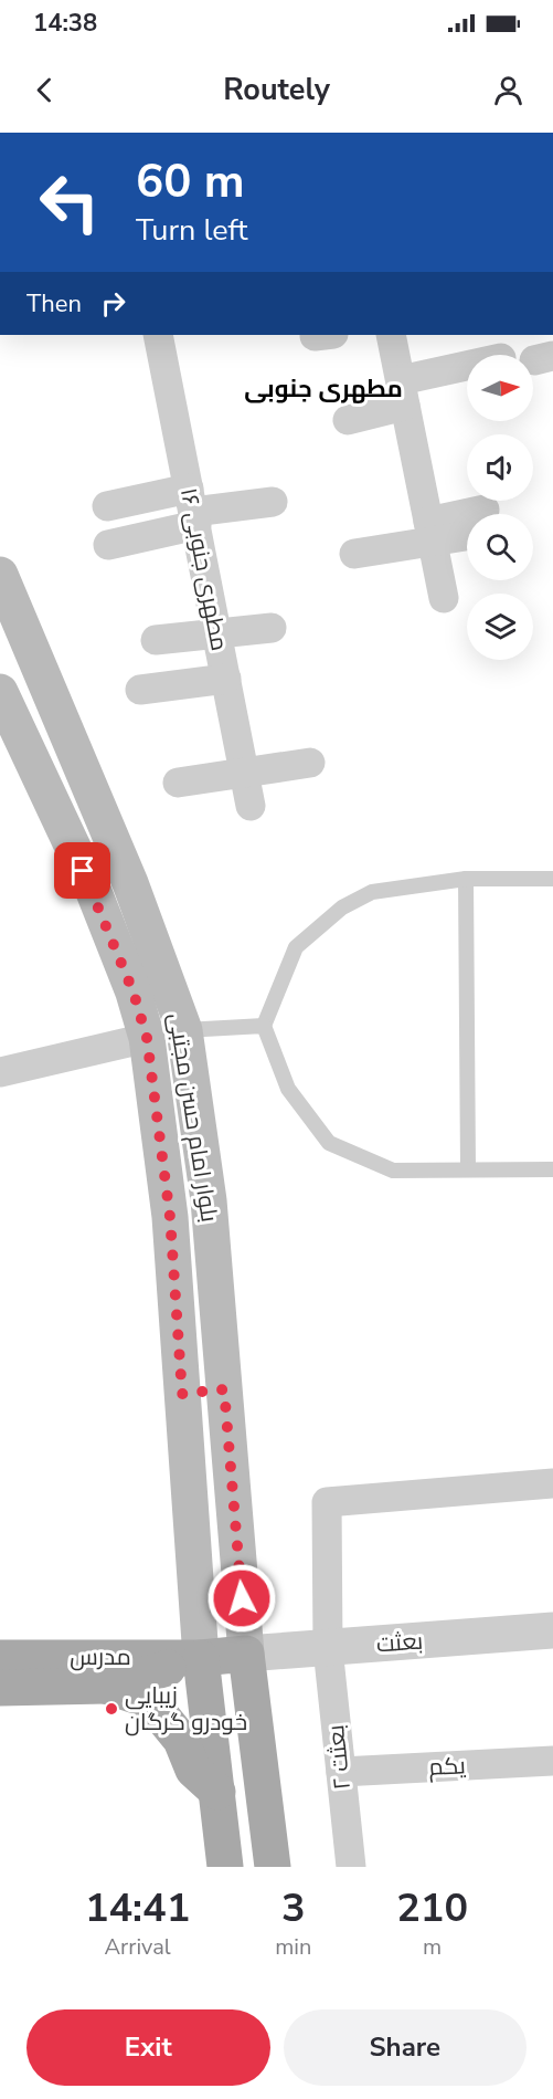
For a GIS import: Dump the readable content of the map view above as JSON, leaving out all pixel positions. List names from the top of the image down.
{
  "streets": {
    "main road": ["بلوار امام حسن مجتبی", "مدرس"],
    "street": [
      "۱۶ مطهری جنوبی",
      "بعثت",
      "۲ بعثت",
      "یکم"
    ]
  },
  "crossings": [
    ["بلوار امام حسن مجتبی", "بعثت"],
    ["بلوار امام حسن مجتبی", "مدرس"],
    ["بعثت", "۲ بعثت"],
    ["۲ بعثت", "یکم"]
  ],
  "districts": ["مطهری جنوبی"],
  "places": ["زیبایی خودرو گرگان"],
  "north": "right",
  "page": {
    "status": "14:38",
    "header": "Routely",
    "turn": ["60 m", "Turn left"],
    "then": "Then",
    "eta": [
      "14:41",
      "Arrival",
      "3",
      "min",
      "210",
      "m"
    ],
    "buttons": ["Exit", "Share"]
  }
}
